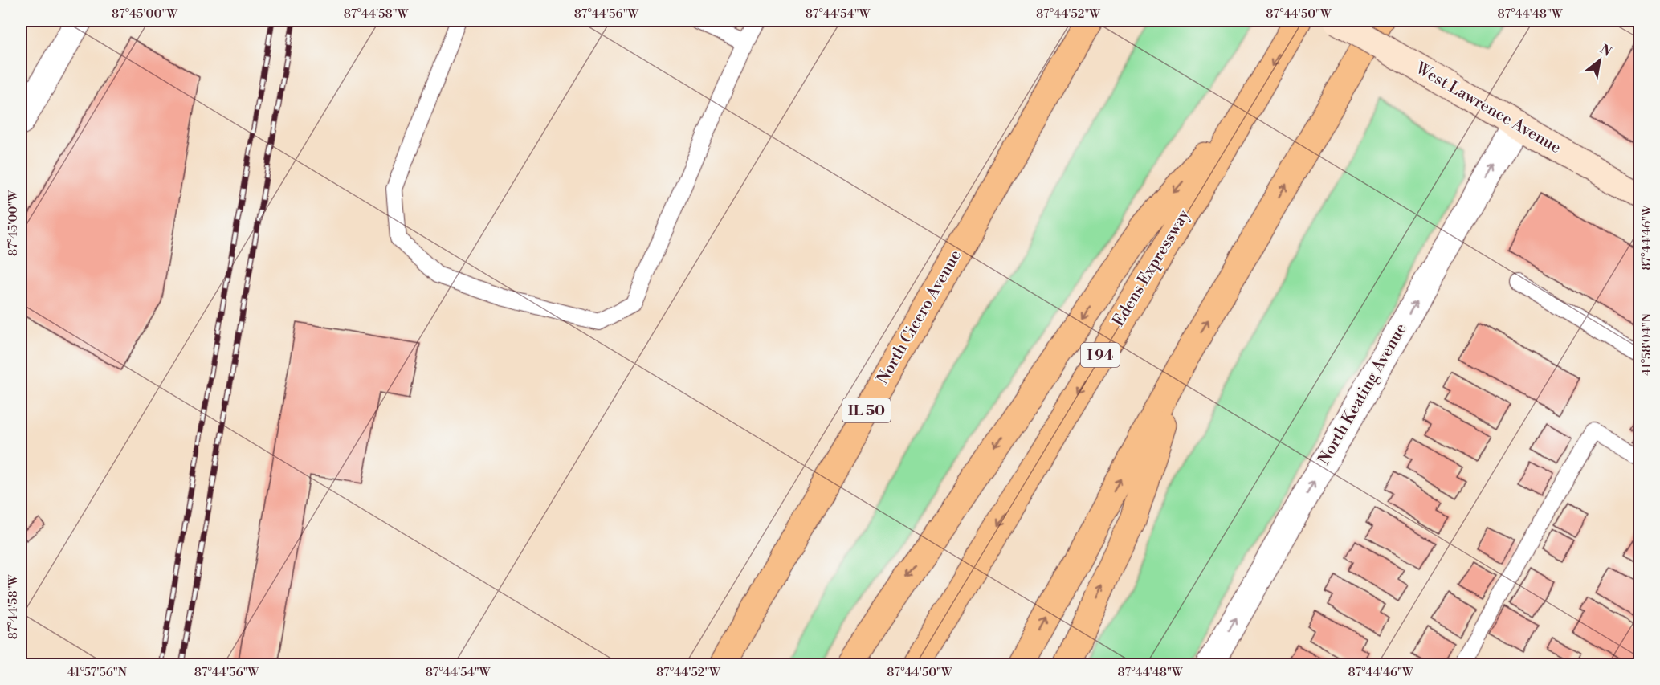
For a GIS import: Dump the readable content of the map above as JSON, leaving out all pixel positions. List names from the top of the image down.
{
  "streets": {
    "main road": [
      "West Lawrence Avenue",
      "Edens Expressway",
      "North Cicero Avenue",
      "I 94",
      "IL 50"
    ],
    "street": ["North Keating Avenue"]
  },
  "crossings": [
    ["West Lawrence Avenue", "North Keating Avenue"],
    ["Edens Expressway", "I 94"]
  ],
  "one_way": ["North Keating Avenue"],
  "north": "top right",
  "coordinates": [
    "87°45'00\"W",
    "87°44'58\"W",
    "87°44'56\"W",
    "87°44'54\"W",
    "87°44'52\"W",
    "87°44'50\"W",
    "87°44'48\"W",
    "87°44'46\"W",
    "41°58'04\"N",
    "41°57'56\"N"
  ]
}
